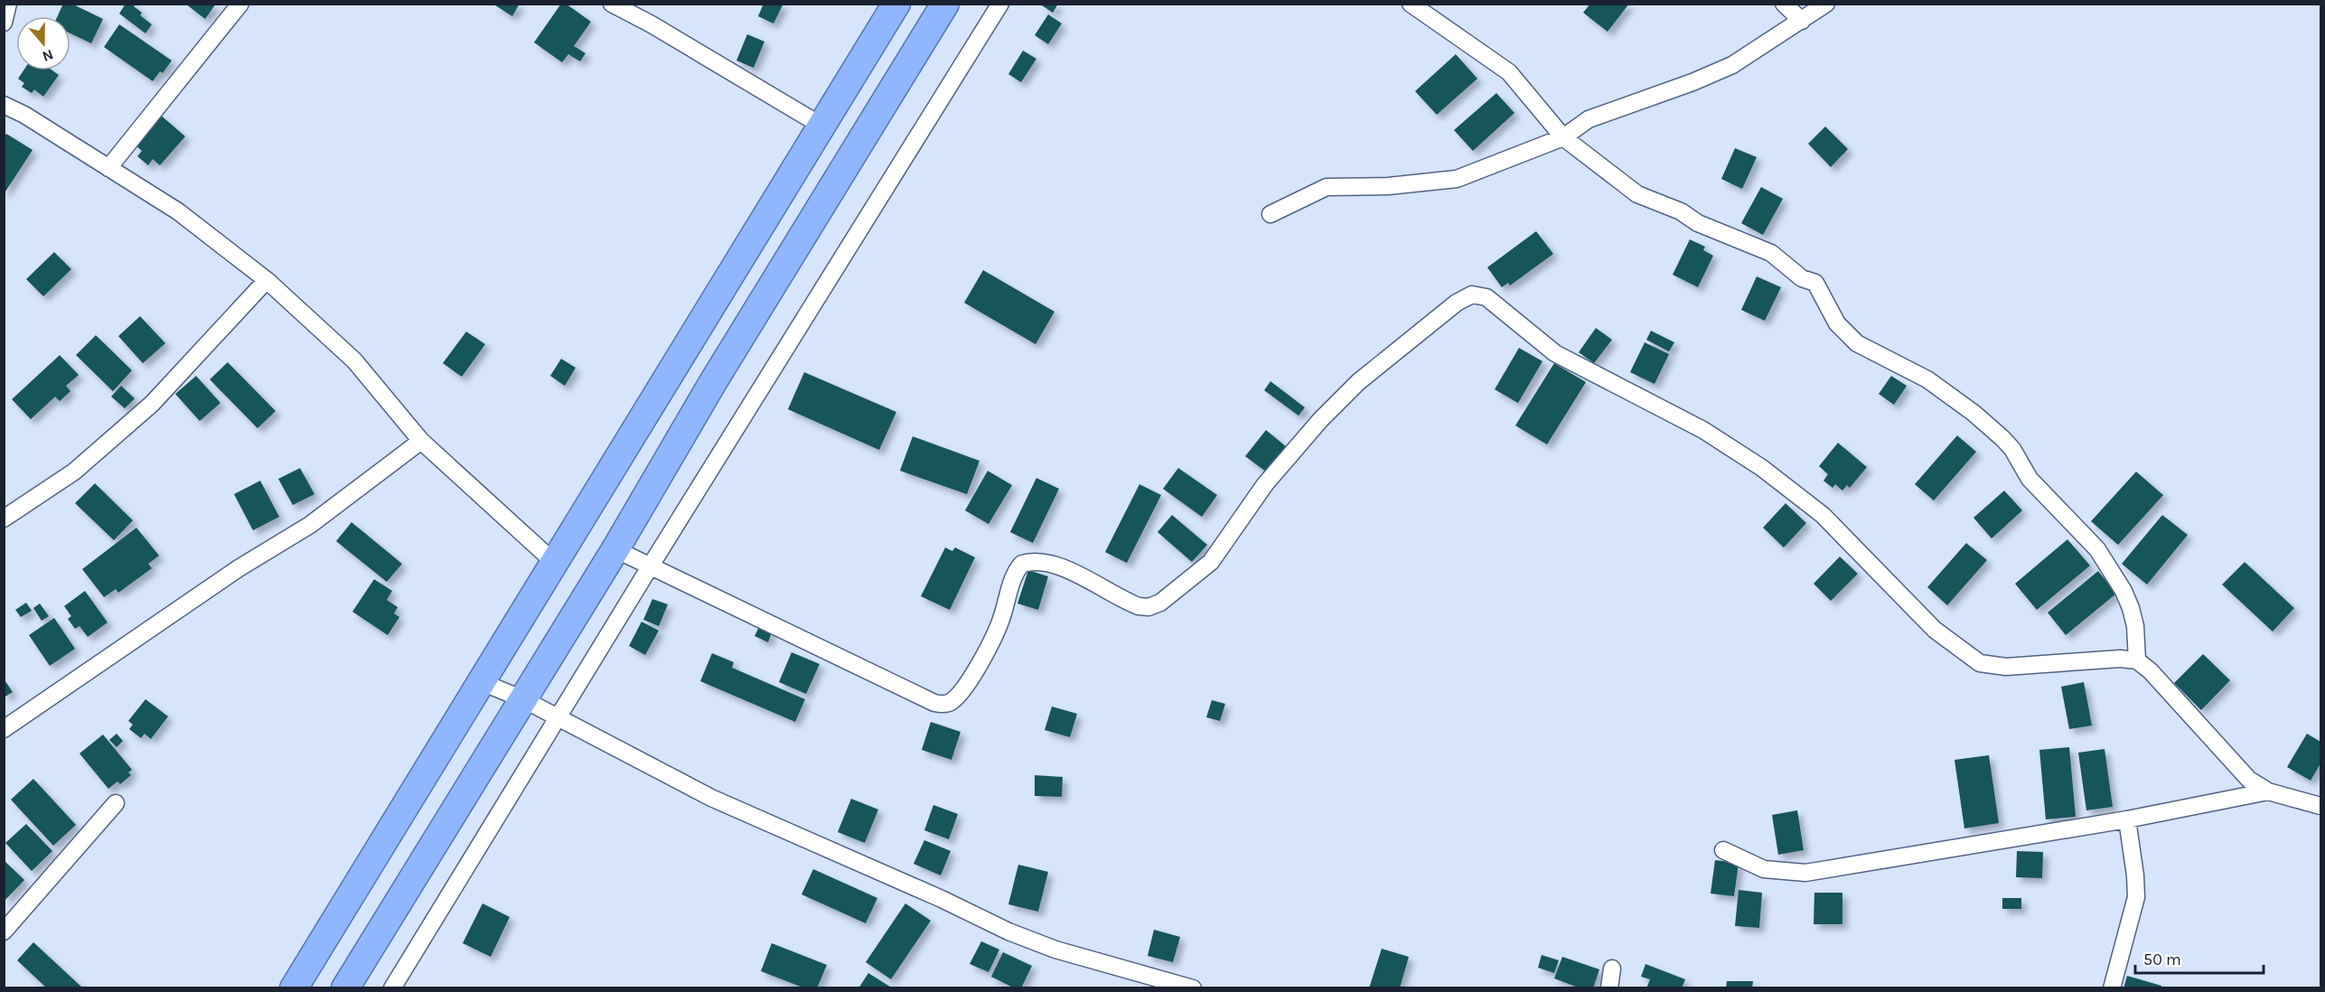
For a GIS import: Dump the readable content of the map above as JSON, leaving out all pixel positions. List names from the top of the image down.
{
  "scale_bar": "50 m",
  "north": "bottom"
}
